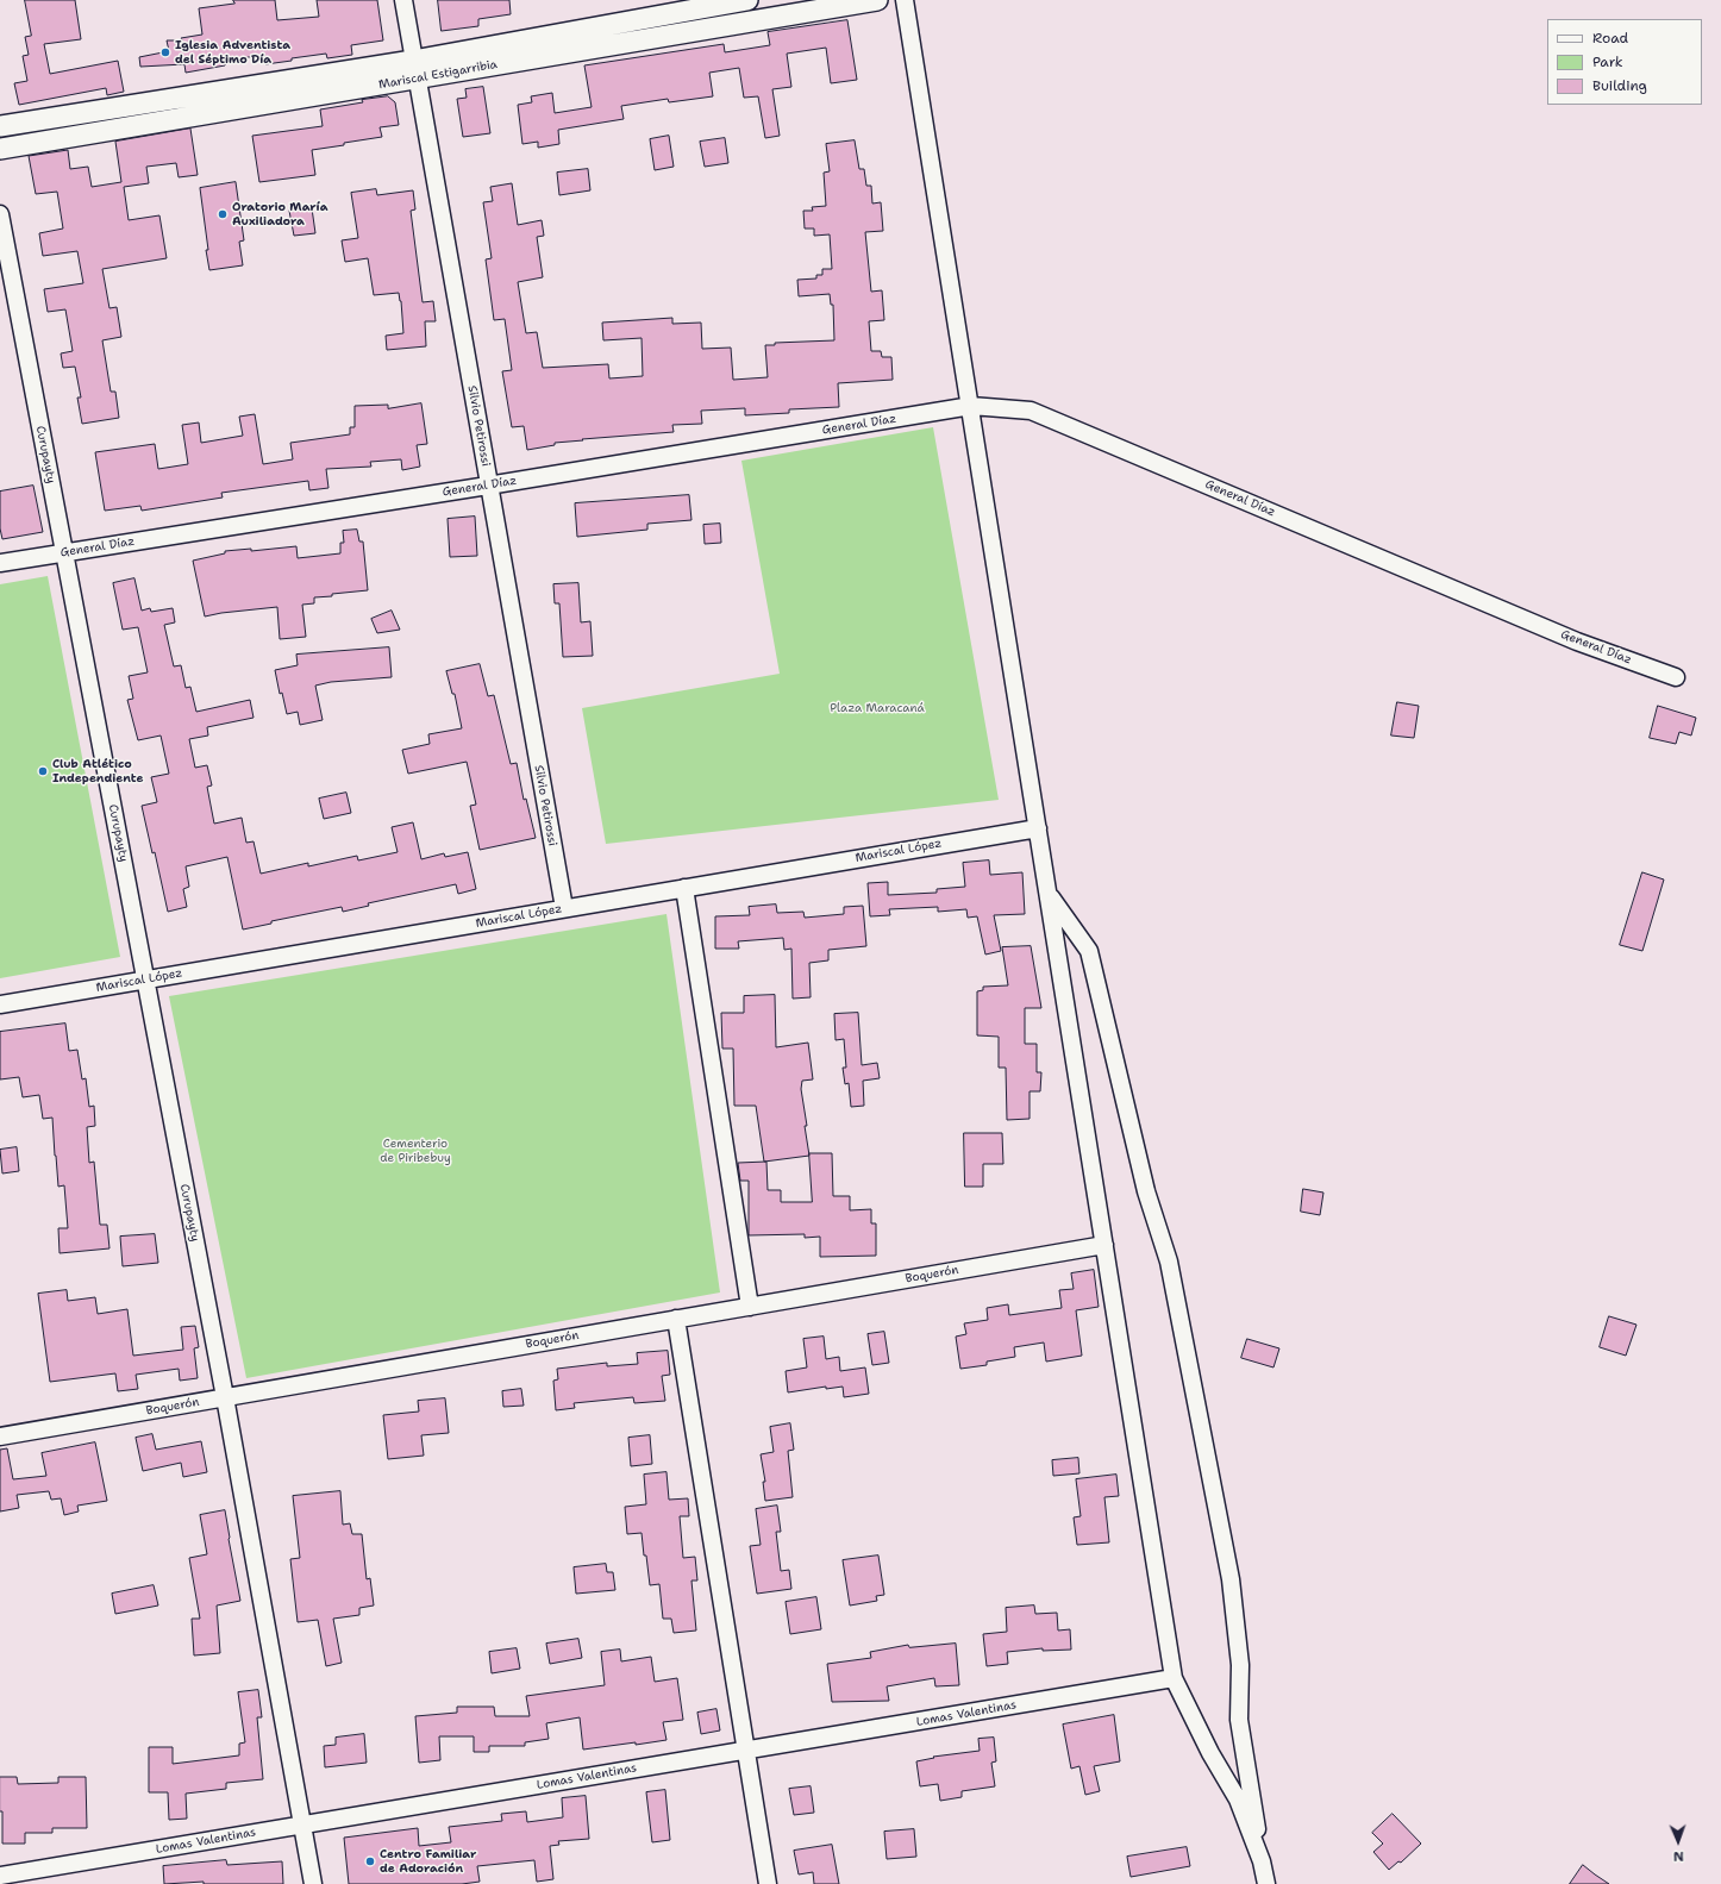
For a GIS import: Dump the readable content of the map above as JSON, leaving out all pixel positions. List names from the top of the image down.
{
  "streets": {
    "street": [
      "Mariscal Estigarribia",
      "General Díaz",
      "Silvio Petirossi",
      "Curupayty",
      "Mariscal López",
      "Boquerón",
      "Lomas Valentinas"
    ]
  },
  "crossings": [
    ["Mariscal Estigarribia", "Silvio Petirossi"],
    ["General Díaz", "Silvio Petirossi"],
    ["General Díaz", "Curupayty"],
    ["Silvio Petirossi", "Mariscal López"],
    ["Curupayty", "Mariscal López"],
    ["Curupayty", "Boquerón"],
    ["Curupayty", "Lomas Valentinas"]
  ],
  "parks": ["Plaza Maracaná", "Cementerio de Piribebuy"],
  "places": [
    "Iglesia Adventista del Séptimo Día",
    "Oratorio María Auxiliadora",
    "Club Atlético Independiente",
    "Centro Familiar de Adoración"
  ],
  "legend": ["Road", "Park", "Building"],
  "north": "bottom"
}
